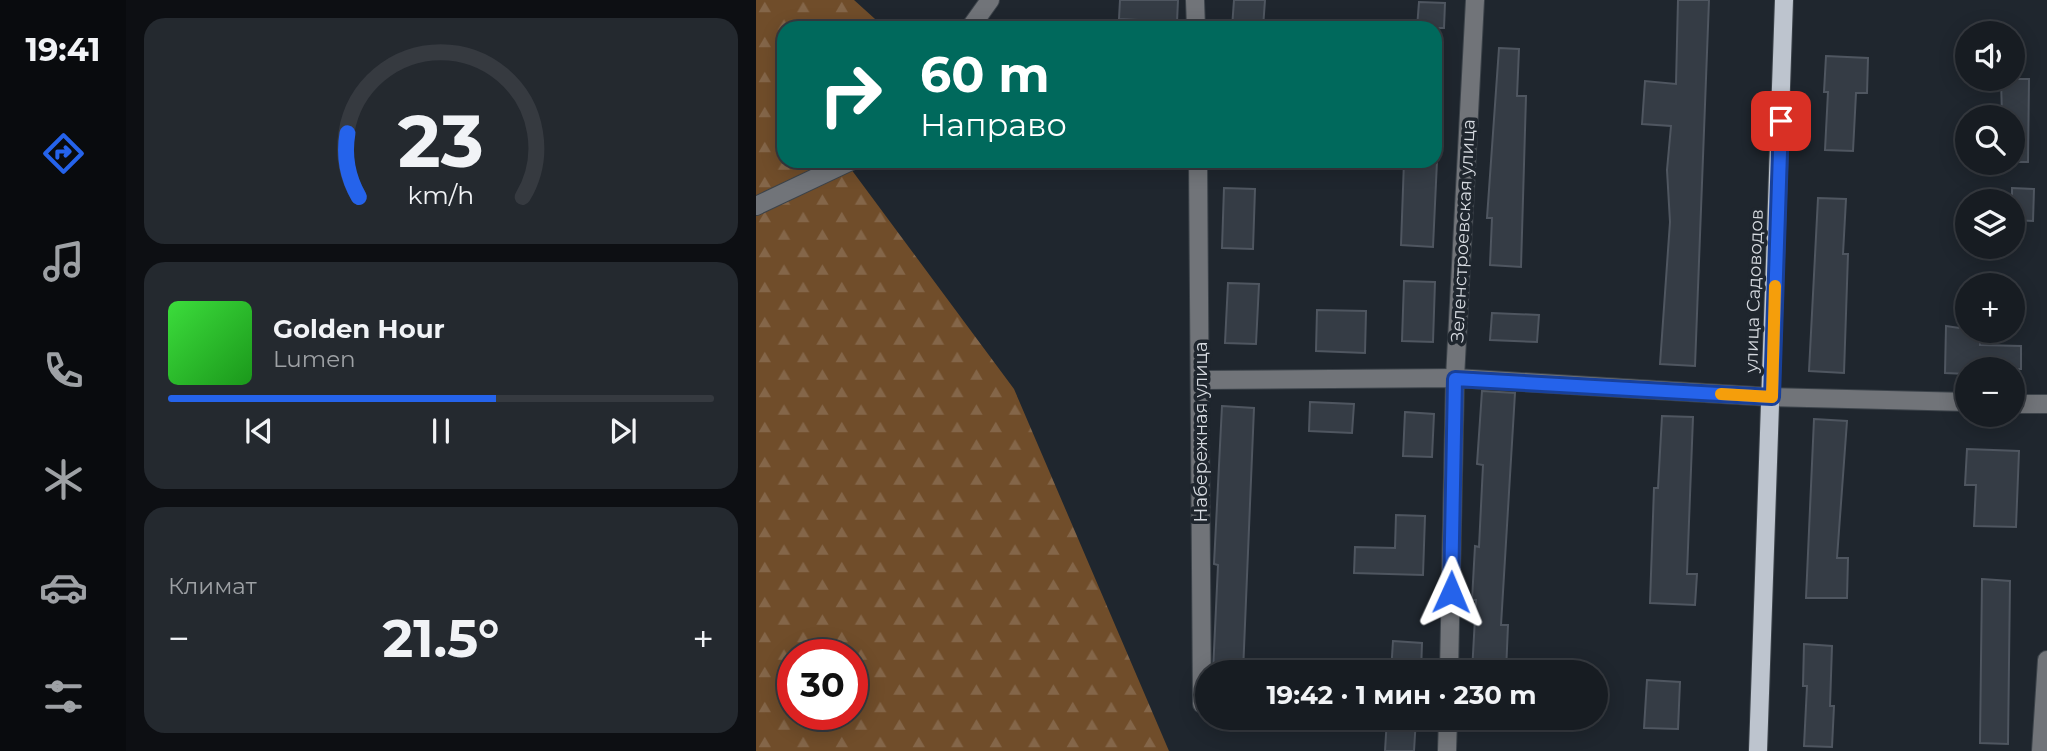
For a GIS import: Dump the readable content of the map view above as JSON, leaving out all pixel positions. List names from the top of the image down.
{
  "streets": {
    "main road": ["улица Садоводов"],
    "street": ["Зеленстроевская улица", "Набережная улица"]
  },
  "page": {
    "tabs": "19:41",
    "map_buttons": ["+", "−"],
    "turn": ["60 m", "Направо"],
    "song": ["Golden Hour", "Lumen"],
    "tile": "Климат",
    "heat": ["−", "21.5°", "+"],
    "limit": "30",
    "trip": "19:42 · 1 мин · 230 m",
    "gauge": ["23", "km/h"]
  }
}
